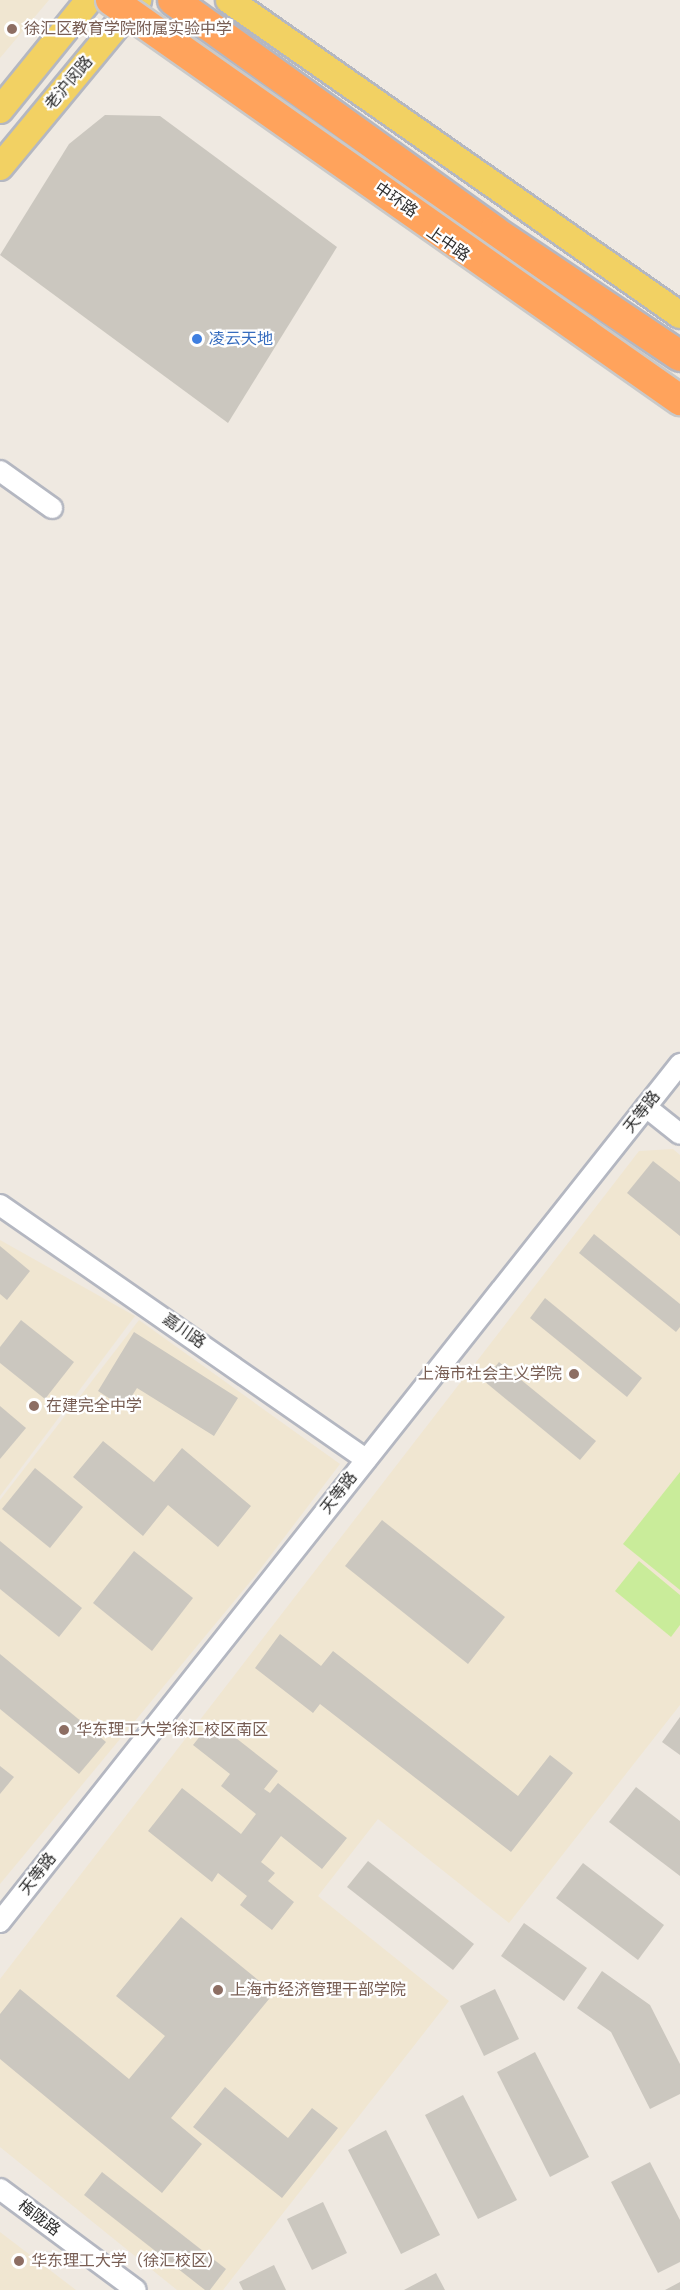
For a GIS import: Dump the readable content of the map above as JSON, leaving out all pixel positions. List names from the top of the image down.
{
  "streets": {
    "highway": ["中环路"],
    "main road": ["老沪闵路", "上中路"],
    "street": ["天等路", "嘉川路", "梅陇路"]
  },
  "crossings": [
    ["老沪闵路", "中环路"],
    ["老沪闵路", "上中路"],
    ["中环路", "上中路"],
    ["天等路", "嘉川路"]
  ],
  "places": [
    "徐汇区教育学院附属实验中学",
    "凌云天地",
    "上海市社会主义学院",
    "在建完全中学",
    "华东理工大学徐汇校区南区",
    "上海市经济管理干部学院",
    "华东理工大学（徐汇校区）"
  ]
}
